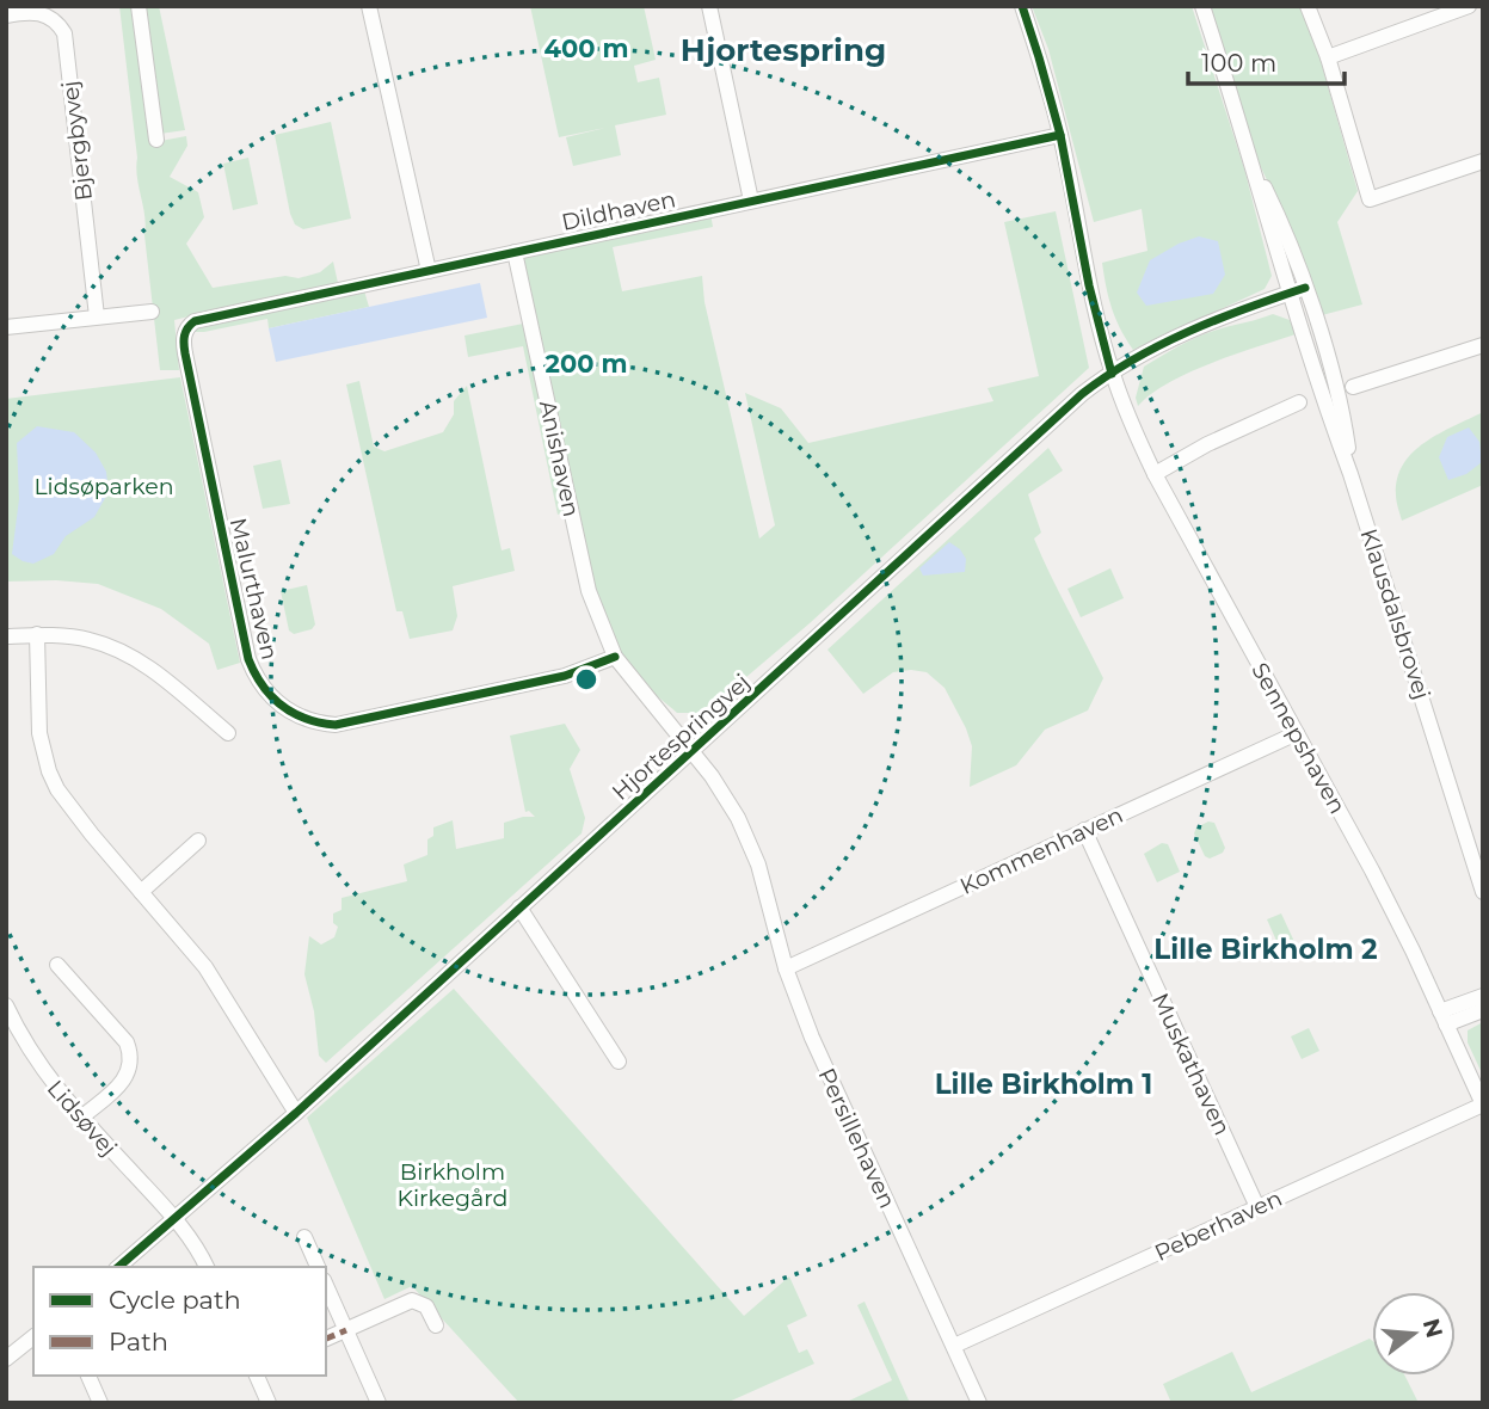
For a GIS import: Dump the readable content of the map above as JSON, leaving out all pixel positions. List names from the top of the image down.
{
  "streets": {
    "street": [
      "Bjergbyvej",
      "Dildhaven",
      "Anishaven",
      "Malurthaven",
      "Klausdalsbrovej",
      "Hjortespringvej",
      "Sennepshaven",
      "Kommenhaven",
      "Muskathaven",
      "Lidsøvej",
      "Persillehaven",
      "Peberhaven"
    ]
  },
  "crossings": [
    ["Dildhaven", "Anishaven"],
    ["Dildhaven", "Malurthaven"],
    ["Dildhaven", "Sennepshaven"],
    ["Anishaven", "Malurthaven"],
    ["Klausdalsbrovej", "Hjortespringvej"],
    ["Hjortespringvej", "Sennepshaven"],
    ["Hjortespringvej", "Lidsøvej"],
    ["Hjortespringvej", "Persillehaven"],
    ["Sennepshaven", "Kommenhaven"],
    ["Sennepshaven", "Peberhaven"],
    ["Kommenhaven", "Muskathaven"],
    ["Kommenhaven", "Persillehaven"],
    ["Muskathaven", "Peberhaven"],
    ["Persillehaven", "Peberhaven"]
  ],
  "districts": ["Hjortespring", "Lille Birkholm 2", "Lille Birkholm 1"],
  "parks": ["Lidsøparken", "Birkholm Kirkegård"],
  "legend": ["Cycle path", "Path"],
  "scale_bar": "100 m",
  "north": "right",
  "rings": ["400 m", "200 m"]
}
